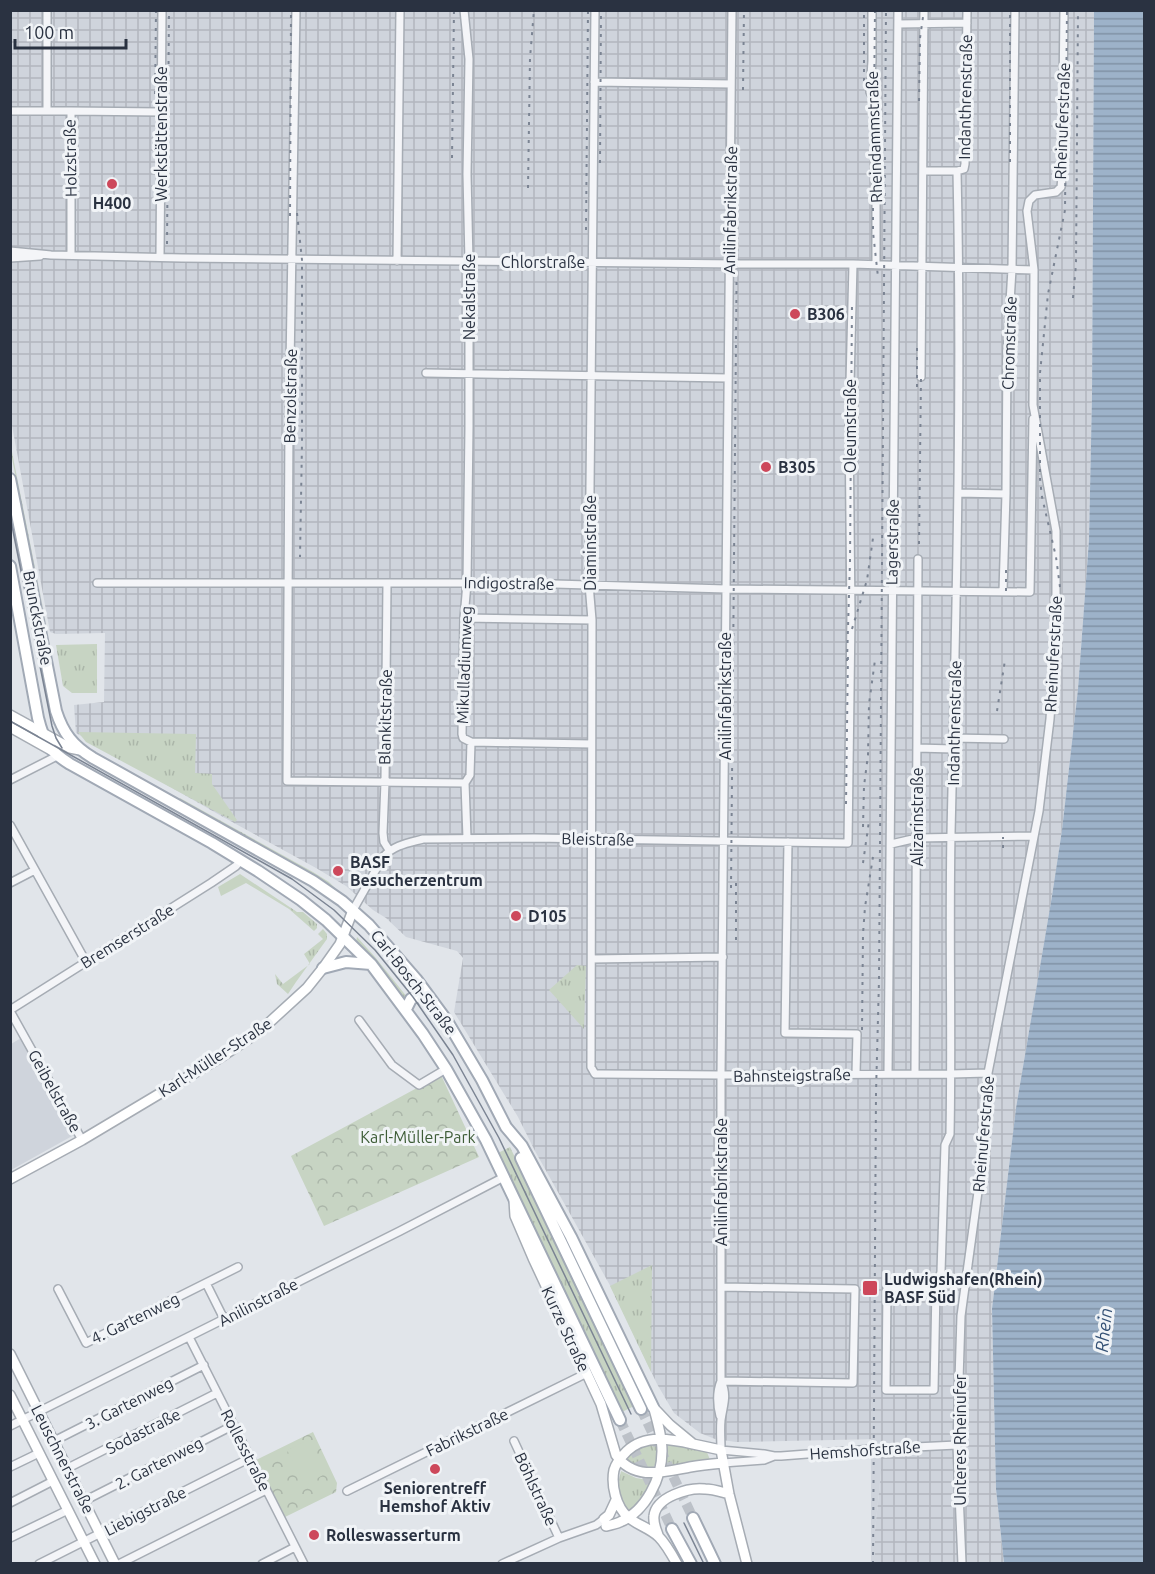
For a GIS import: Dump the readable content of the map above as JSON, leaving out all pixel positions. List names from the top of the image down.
{
  "streets": {
    "main road": [
      "Brunckstraße",
      "Carl-Bosch-Straße",
      "Karl-Müller-Straße",
      "Kurze Straße",
      "Hemshofstraße",
      "Leuschnerstraße"
    ],
    "street": [
      "Indanthrenstraße",
      "Rheinuferstraße",
      "Werkstättenstraße",
      "Rheindammstraße",
      "Holzstraße",
      "Anilinfabrikstraße",
      "Chlorstraße",
      "Nekalstraße",
      "Chromstraße",
      "Benzolstraße",
      "Oleumstraße",
      "Lagerstraße",
      "Diaminstraße",
      "Indigostraße",
      "Mikulladiumweg",
      "Blankitstraße",
      "Alizarinstraße",
      "Bleistraße",
      "Bremserstraße",
      "Bahnsteigstraße",
      "Geibelstraße",
      "Anilinstraße",
      "4. Gartenweg",
      "3. Gartenweg",
      "Sodastraße",
      "Fabrikstraße",
      "Unteres Rheinufer",
      "Rollesstraße",
      "2. Gartenweg",
      "Böhlstraße",
      "Liebigstraße"
    ]
  },
  "crossings": [
    ["Indanthrenstraße", "Chlorstraße"],
    ["Indanthrenstraße", "Indigostraße"],
    ["Indanthrenstraße", "Bahnsteigstraße"],
    ["Rheinuferstraße", "Chlorstraße"],
    ["Rheinuferstraße", "Indigostraße"],
    ["Rheinuferstraße", "Bahnsteigstraße"],
    ["Rheinuferstraße", "Unteres Rheinufer"],
    ["Werkstättenstraße", "Chlorstraße"],
    ["Rheindammstraße", "Chlorstraße"],
    ["Holzstraße", "Chlorstraße"],
    ["Anilinfabrikstraße", "Chlorstraße"],
    ["Anilinfabrikstraße", "Indigostraße"],
    ["Anilinfabrikstraße", "Bleistraße"],
    ["Anilinfabrikstraße", "Bahnsteigstraße"],
    ["Anilinfabrikstraße", "Hemshofstraße"],
    ["Chlorstraße", "Nekalstraße"],
    ["Chlorstraße", "Chromstraße"],
    ["Chlorstraße", "Benzolstraße"],
    ["Chlorstraße", "Oleumstraße"],
    ["Chlorstraße", "Lagerstraße"],
    ["Chlorstraße", "Diaminstraße"],
    ["Nekalstraße", "Indigostraße"],
    ["Nekalstraße", "Mikulladiumweg"],
    ["Chromstraße", "Indigostraße"],
    ["Benzolstraße", "Indigostraße"],
    ["Benzolstraße", "Blankitstraße"],
    ["Oleumstraße", "Indigostraße"],
    ["Oleumstraße", "Bleistraße"],
    ["Lagerstraße", "Indigostraße"],
    ["Lagerstraße", "Bahnsteigstraße"],
    ["Diaminstraße", "Indigostraße"],
    ["Diaminstraße", "Bleistraße"],
    ["Diaminstraße", "Bahnsteigstraße"],
    ["Indigostraße", "Mikulladiumweg"],
    ["Indigostraße", "Blankitstraße"],
    ["Indigostraße", "Alizarinstraße"],
    ["Brunckstraße", "Carl-Bosch-Straße"],
    ["Blankitstraße", "Bleistraße"],
    ["Blankitstraße", "Karl-Müller-Straße"],
    ["Alizarinstraße", "Bahnsteigstraße"],
    ["Bleistraße", "Karl-Müller-Straße"],
    ["Bremserstraße", "Carl-Bosch-Straße"],
    ["Bremserstraße", "Geibelstraße"],
    ["Carl-Bosch-Straße", "Karl-Müller-Straße"],
    ["Carl-Bosch-Straße", "Anilinstraße"],
    ["Carl-Bosch-Straße", "Kurze Straße"],
    ["Karl-Müller-Straße", "Geibelstraße"],
    ["Anilinstraße", "Rollesstraße"],
    ["Anilinstraße", "Leuschnerstraße"],
    ["Kurze Straße", "Fabrikstraße"],
    ["Kurze Straße", "Hemshofstraße"],
    ["3. Gartenweg", "Rollesstraße"],
    ["3. Gartenweg", "Leuschnerstraße"],
    ["Sodastraße", "Rollesstraße"],
    ["Sodastraße", "Leuschnerstraße"],
    ["Unteres Rheinufer", "Hemshofstraße"],
    ["Rollesstraße", "2. Gartenweg"],
    ["Rollesstraße", "Liebigstraße"],
    ["Leuschnerstraße", "2. Gartenweg"],
    ["Leuschnerstraße", "Liebigstraße"]
  ],
  "water": ["Rhein"],
  "parks": ["Karl-Müller-Park"],
  "places": {
    "other": [
      "H400",
      "B306",
      "B305",
      "BASF Besucherzentrum",
      "D105",
      "Seniorentreff Hemshof Aktiv",
      "Rolleswasserturm"
    ],
    "transit": ["Ludwigshafen(Rhein) BASF Süd"]
  },
  "scale_bar": "100 m"
}
